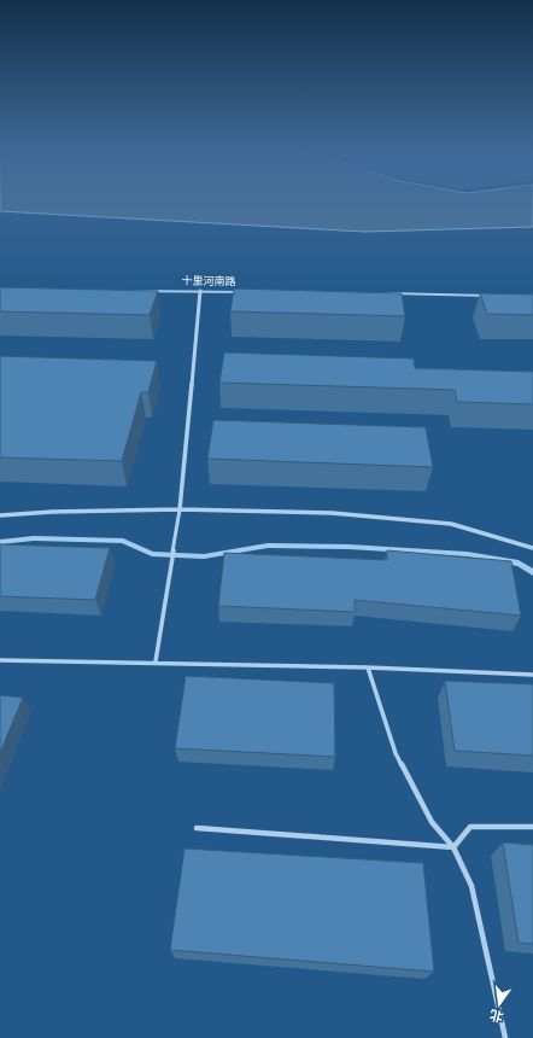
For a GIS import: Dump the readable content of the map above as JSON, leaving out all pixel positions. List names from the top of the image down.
{
  "streets": {
    "street": ["十里河南路"]
  },
  "north": "bottom"
}
